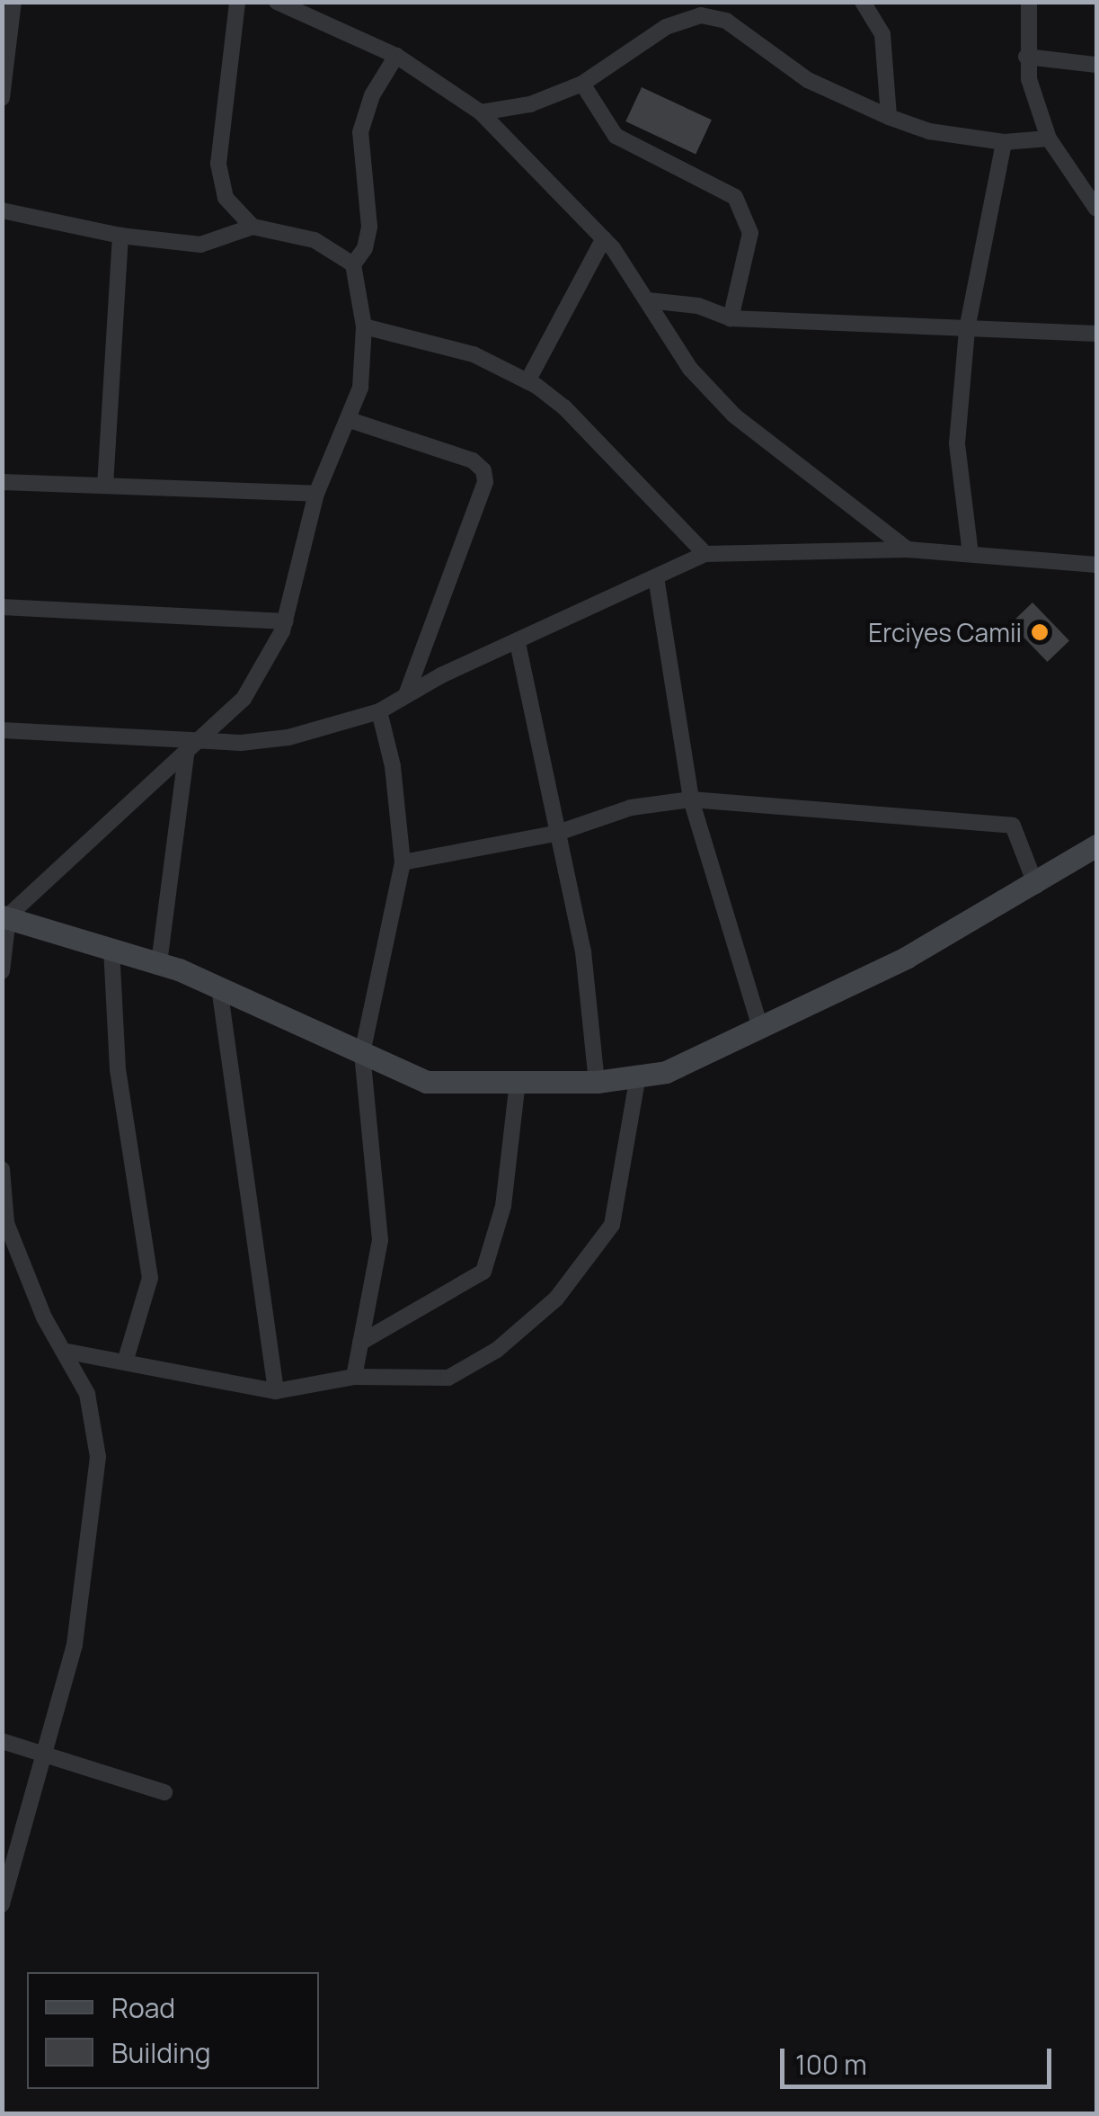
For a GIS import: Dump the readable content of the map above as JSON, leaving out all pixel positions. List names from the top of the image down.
{
  "places": ["Erciyes Camii"],
  "legend": ["Road", "Building"],
  "scale_bar": "100 m"
}
